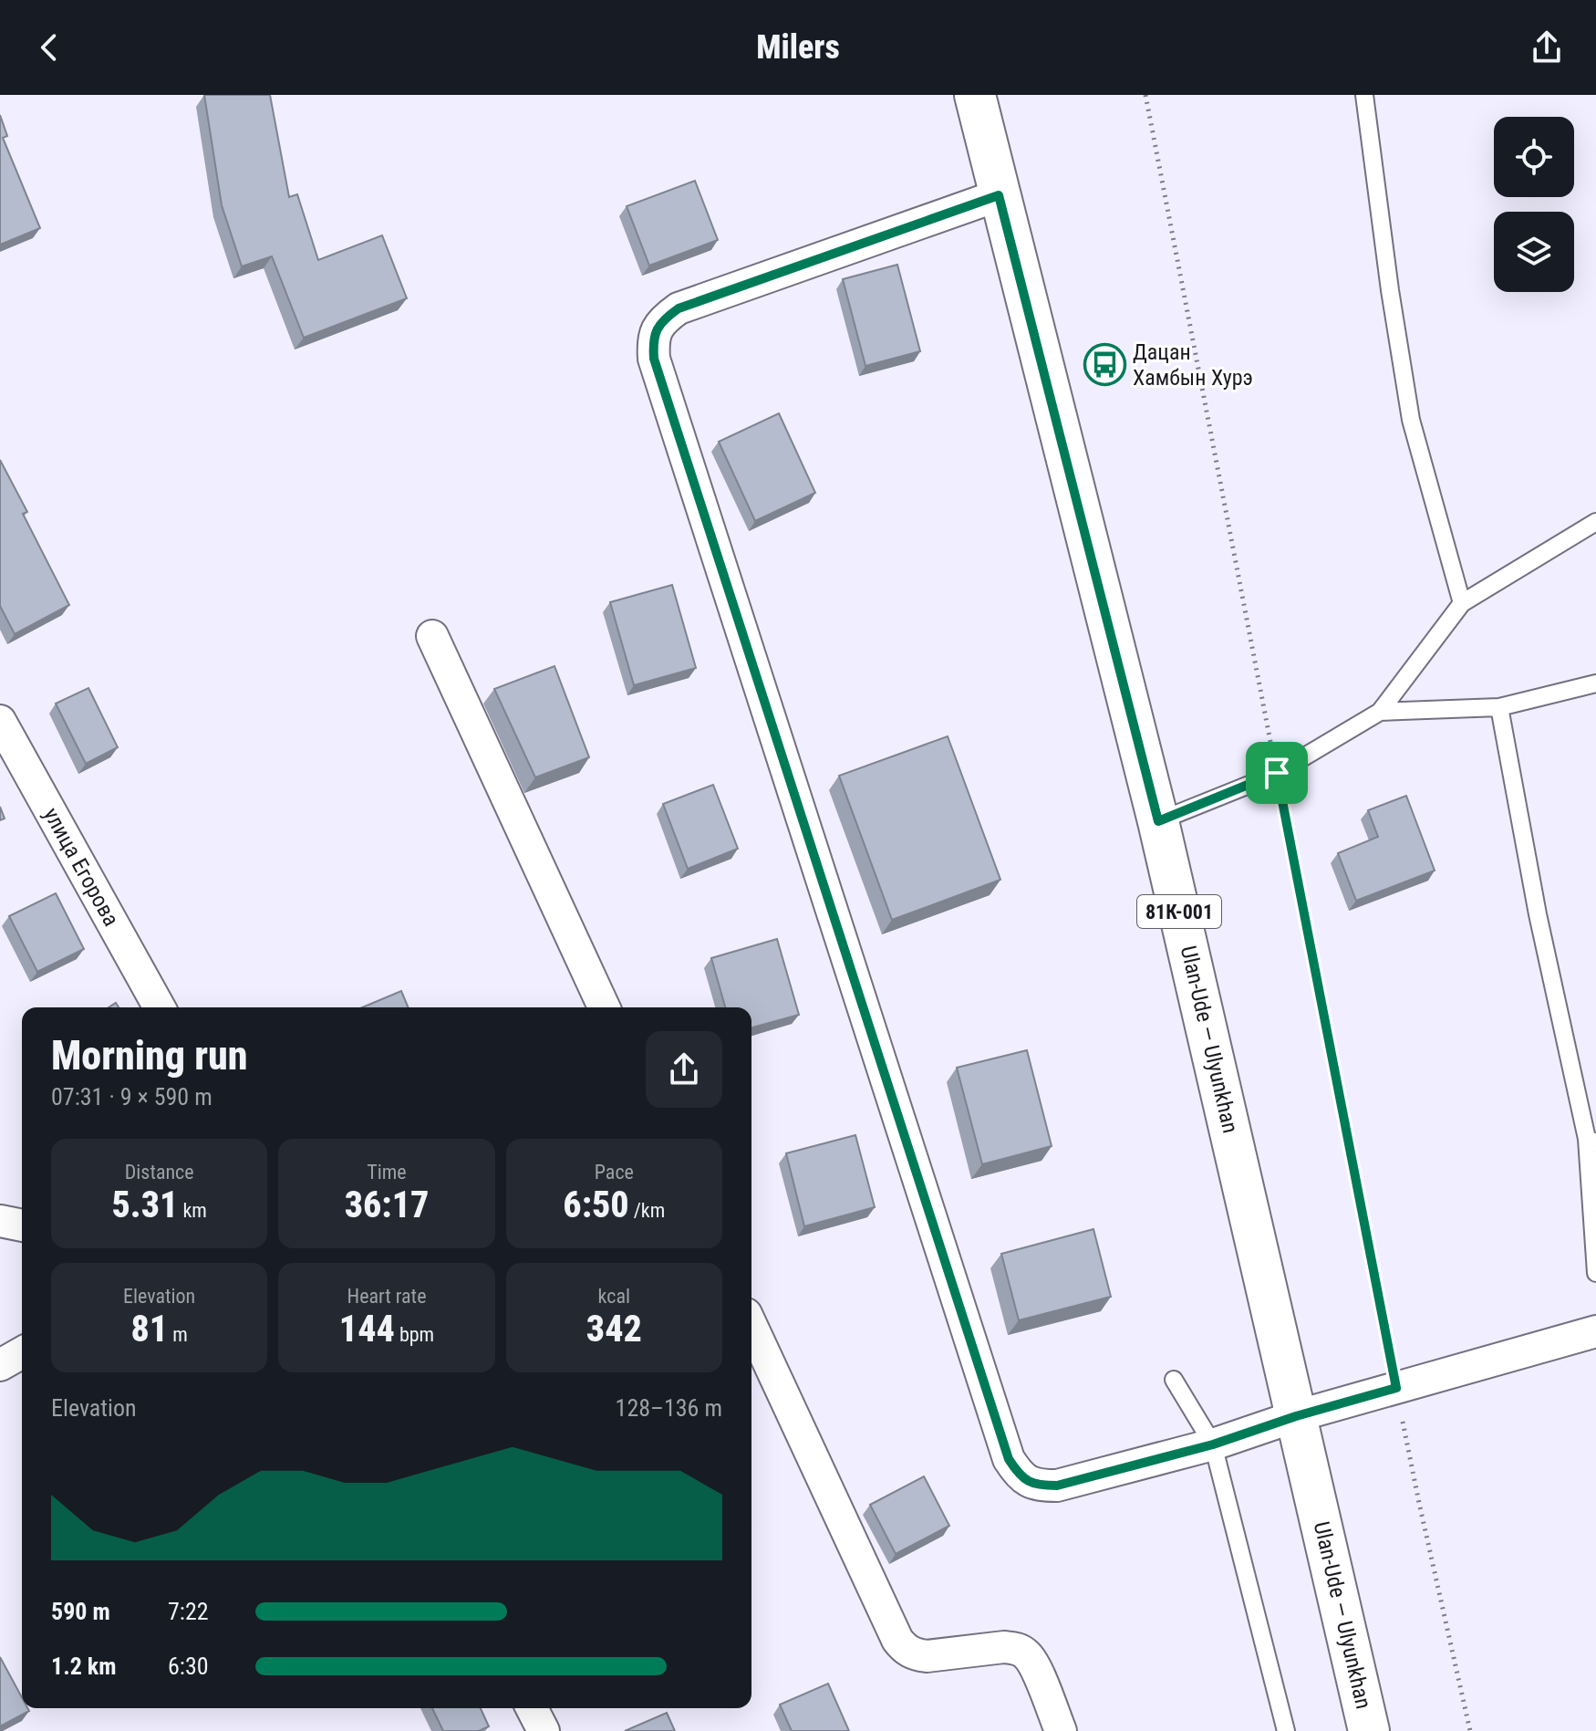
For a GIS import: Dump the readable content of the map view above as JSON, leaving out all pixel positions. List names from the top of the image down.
{
  "streets": {
    "main road": ["81К-001", "Ulan-Ude — Ulyunkhan"],
    "street": ["улица Егорова"]
  },
  "places": {
    "bus stop": ["Дацан Хамбын Хурэ"]
  },
  "page": {
    "header": "Milers",
    "heading": ["Morning run", "07:31 · 9 × 590 m"],
    "stats": [
      ["Distance", "5.31 km"],
      ["Time", "36:17"],
      ["Pace", "6:50 /km"],
      ["Elevation", "81 m"],
      ["Heart rate", "144 bpm"],
      ["kcal", "342"]
    ],
    "chart": ["Elevation", "128–136 m"],
    "list": [
      {
        "name": "590 m",
        "note": "7:22"
      },
      {
        "name": "1.2 km",
        "note": "6:30"
      }
    ]
  }
}
